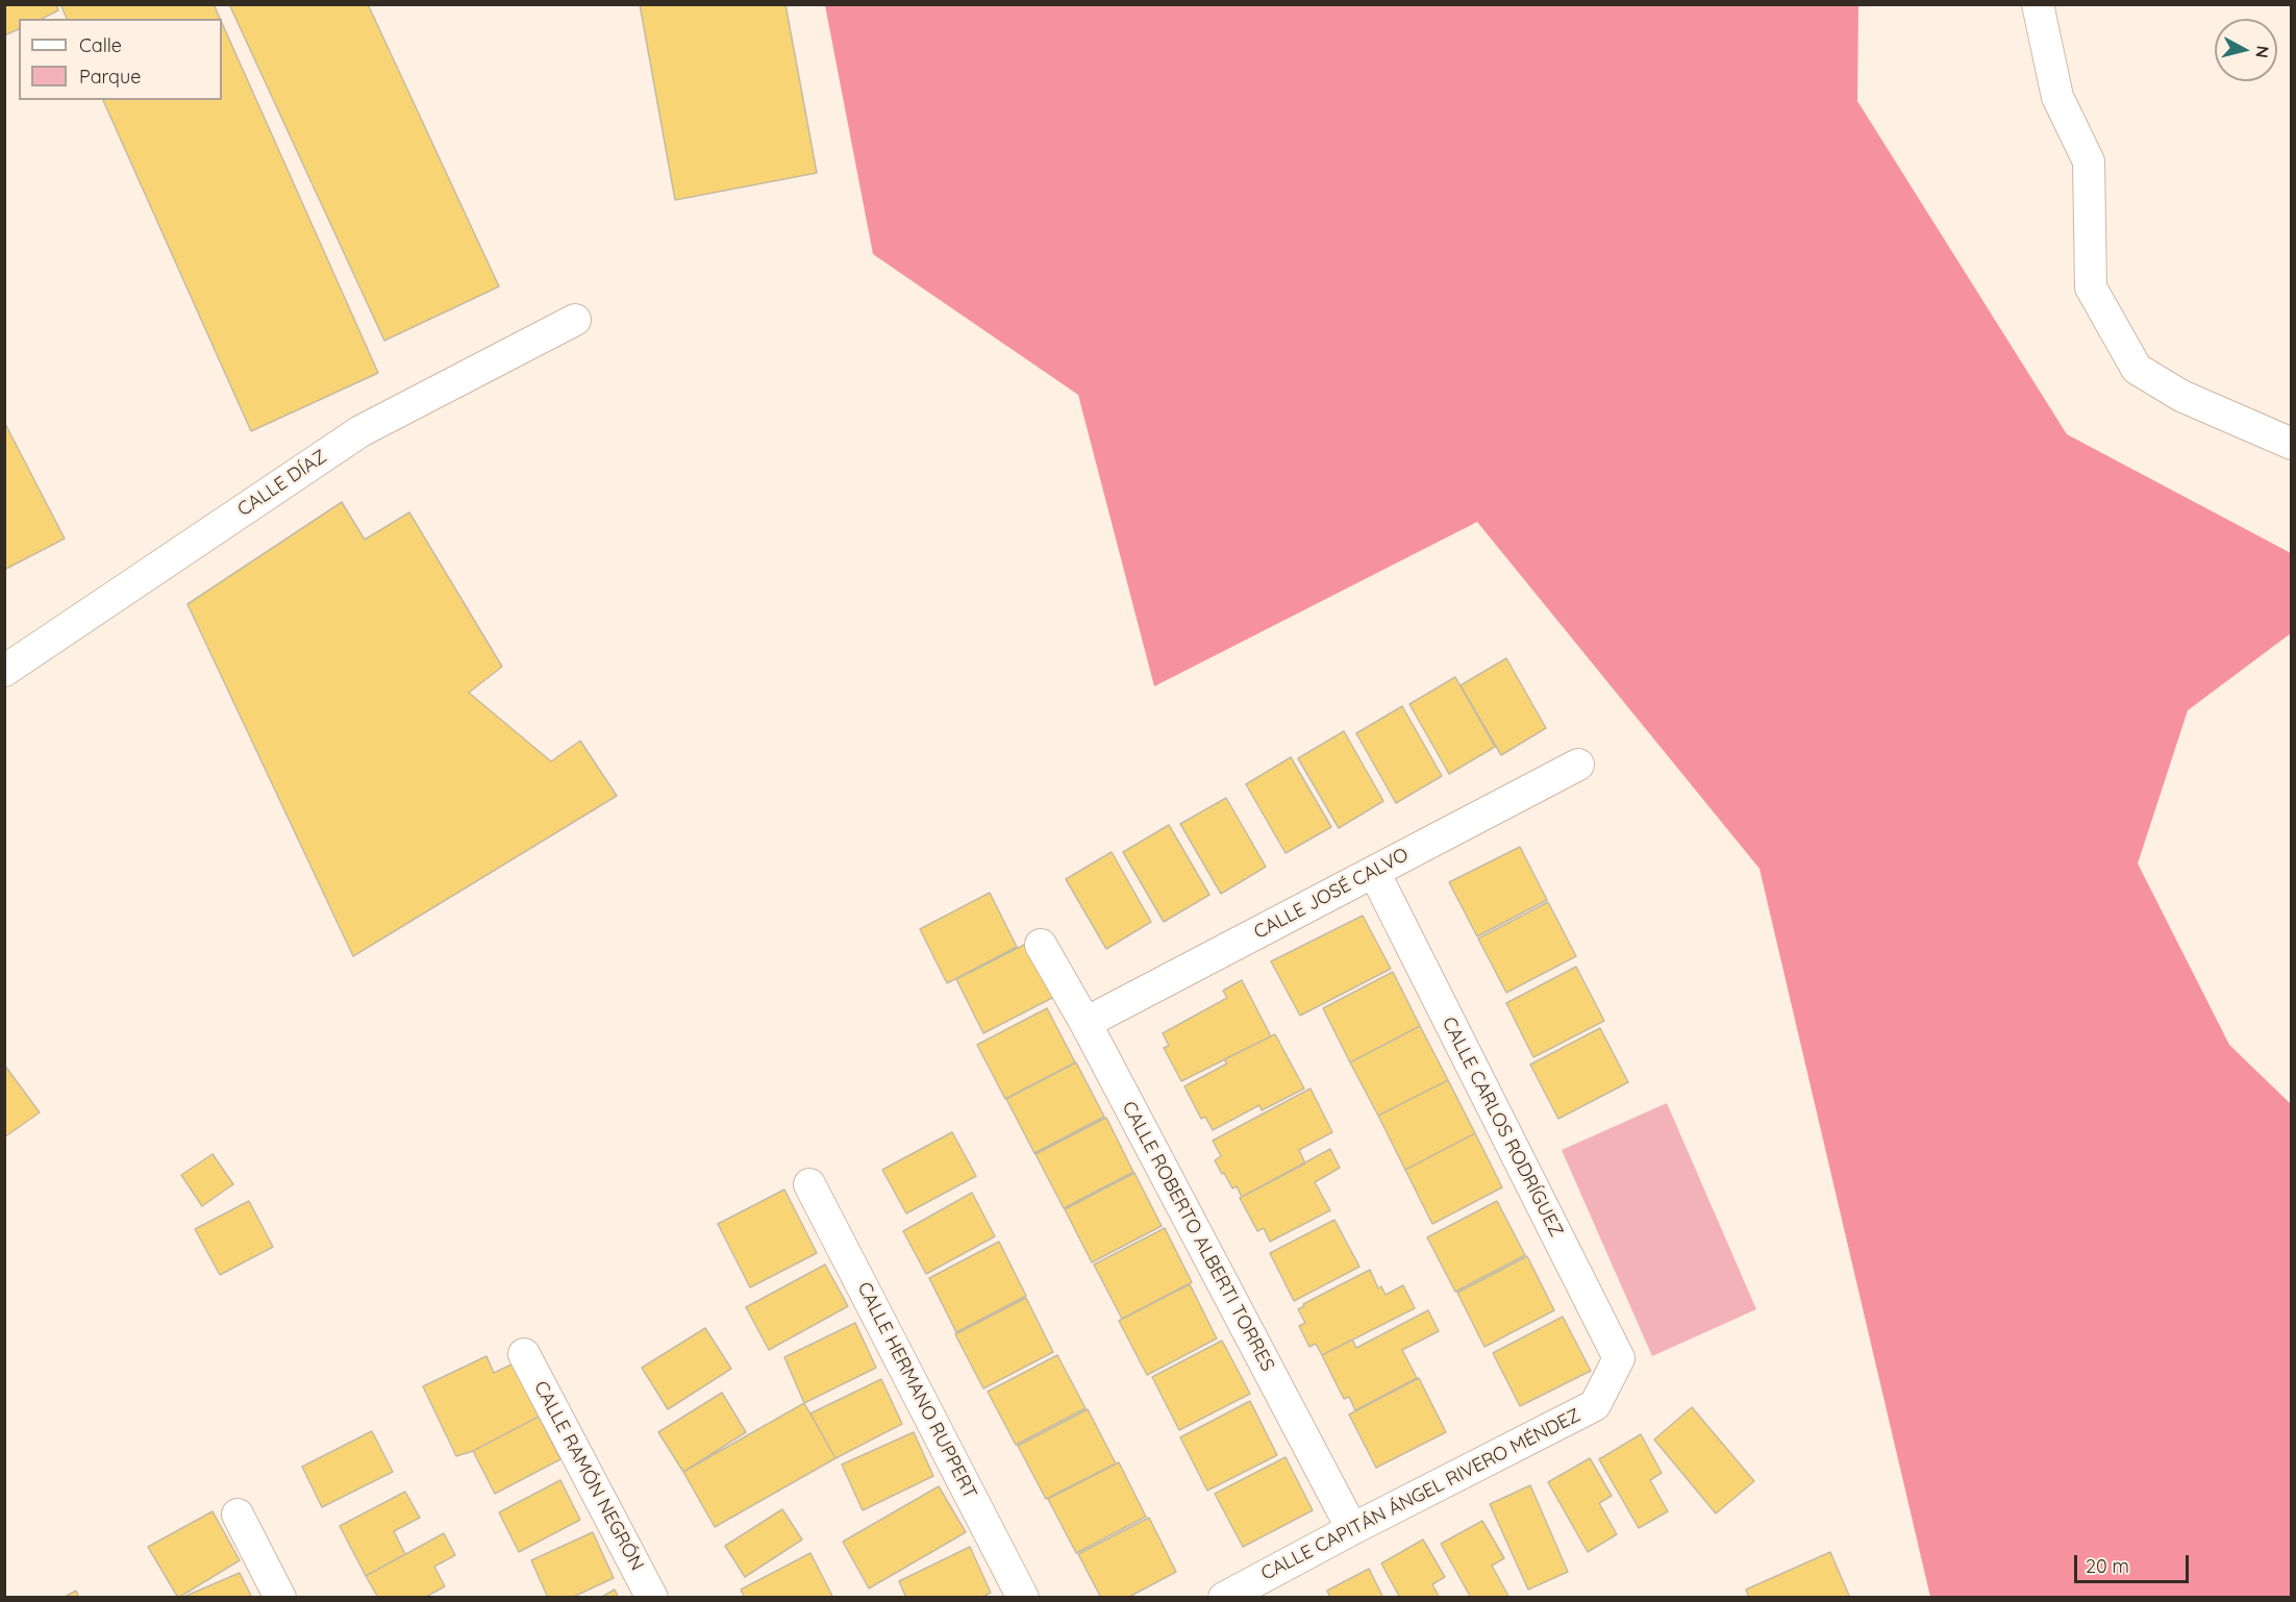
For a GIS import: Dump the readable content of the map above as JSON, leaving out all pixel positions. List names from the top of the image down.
{
  "streets": {
    "street": [
      "CALLE DÍAZ",
      "CALLE JOSÉ CALVO",
      "CALLE CARLOS RODRÍGUEZ",
      "CALLE ROBERTO ALBERTI TORRES",
      "CALLE HERMANO RUPPERT",
      "CALLE RAMÓN NEGRÓN",
      "CALLE CAPITÁN ÁNGEL RIVERO MÉNDEZ"
    ]
  },
  "crossings": [
    ["CALLE JOSÉ CALVO", "CALLE CARLOS RODRÍGUEZ"],
    ["CALLE JOSÉ CALVO", "CALLE ROBERTO ALBERTI TORRES"],
    ["CALLE CARLOS RODRÍGUEZ", "CALLE CAPITÁN ÁNGEL RIVERO MÉNDEZ"],
    ["CALLE ROBERTO ALBERTI TORRES", "CALLE CAPITÁN ÁNGEL RIVERO MÉNDEZ"]
  ],
  "legend": ["Calle", "Parque"],
  "scale_bar": "20 m",
  "north": "right"
}
